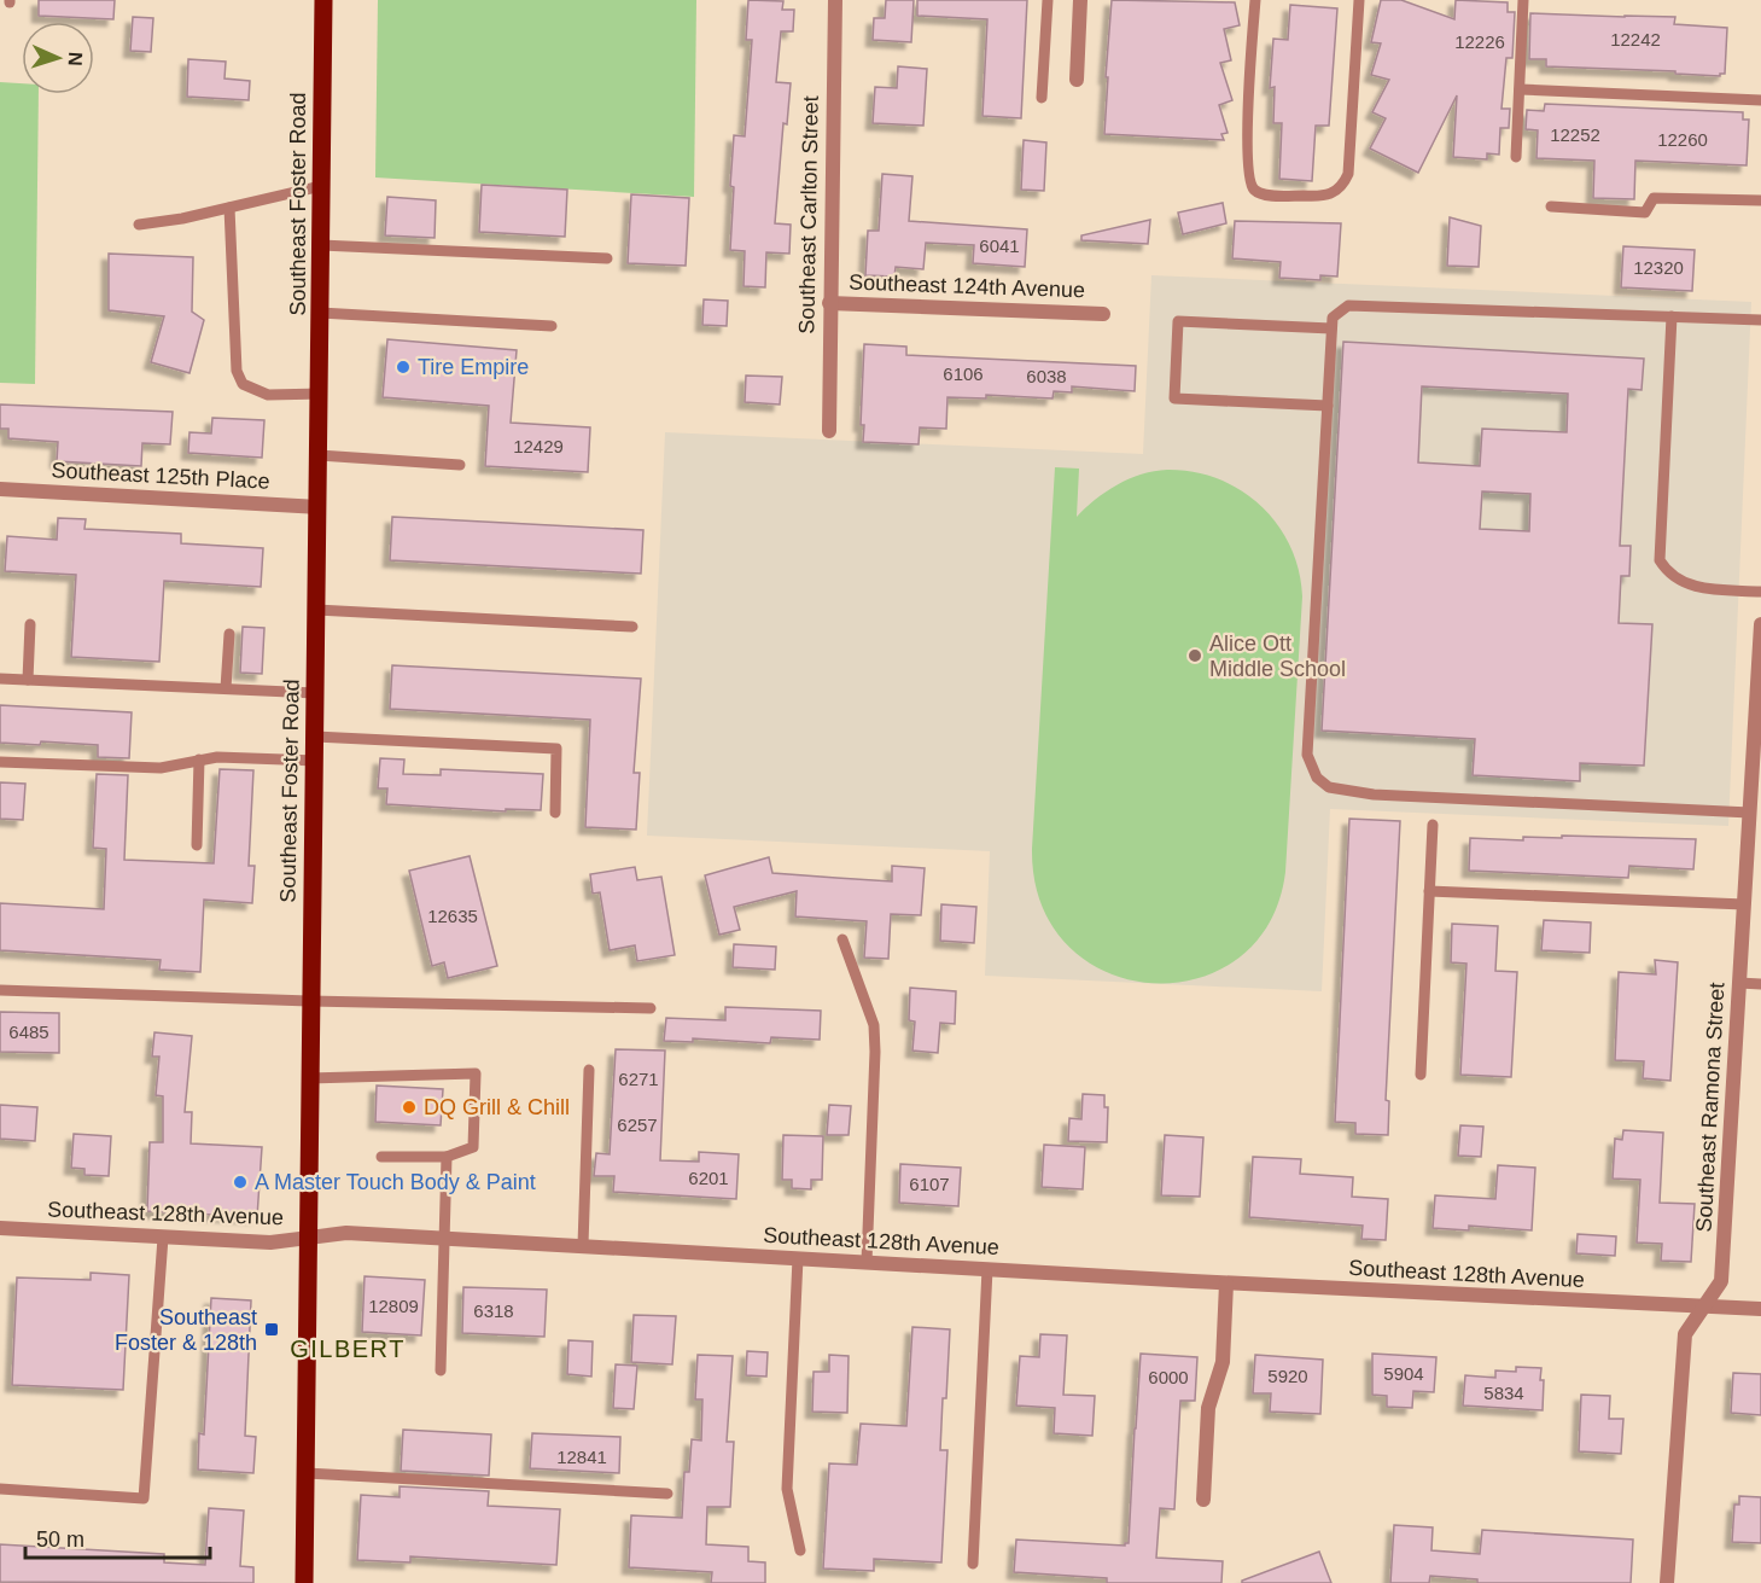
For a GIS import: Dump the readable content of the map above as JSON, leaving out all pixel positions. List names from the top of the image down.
{
  "streets": {
    "main road": ["Southeast Foster Road"],
    "street": [
      "Southeast Carlton Street",
      "Southeast 124th Avenue",
      "Southeast 125th Place",
      "Southeast Ramona Street",
      "Southeast 128th Avenue"
    ]
  },
  "crossings": [
    ["Southeast Foster Road", "Southeast 125th Place"],
    ["Southeast Foster Road", "Southeast 128th Avenue"],
    ["Southeast Carlton Street", "Southeast 124th Avenue"],
    ["Southeast Ramona Street", "Southeast 128th Avenue"]
  ],
  "districts": ["GILBERT"],
  "places": {
    "other": [
      "Tire Empire",
      "Alice Ott Middle School",
      "DQ Grill & Chill",
      "A Master Touch Body & Paint"
    ],
    "transit": ["Southeast Foster & 128th"]
  },
  "house_numbers": [
    "12242",
    "12226",
    "12252",
    "12260",
    "6041",
    "12320",
    "6106",
    "6038",
    "12429",
    "12635",
    "6485",
    "6271",
    "6257",
    "6201",
    "6107",
    "12809",
    "6318",
    "5904",
    "5920",
    "6000",
    "5834",
    "12841"
  ],
  "scale_bar": "50 m",
  "north": "right"
}
